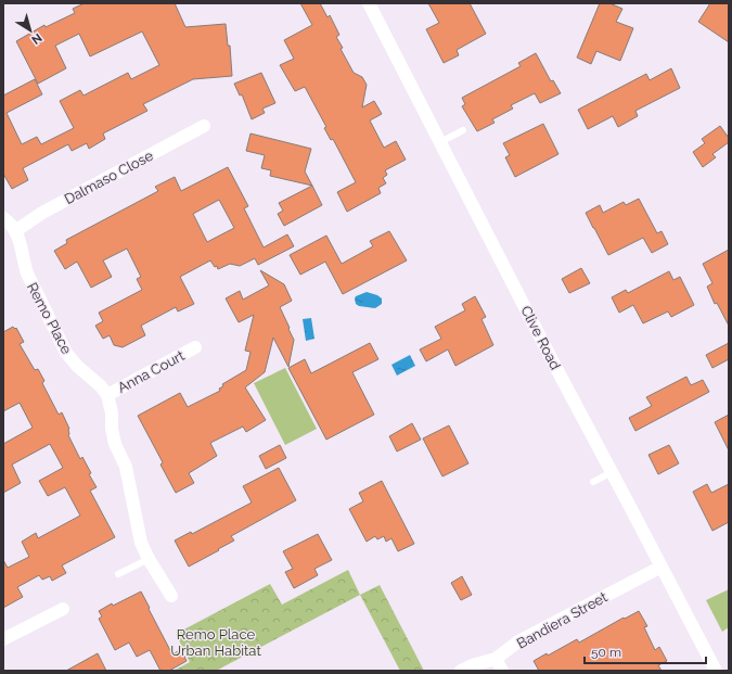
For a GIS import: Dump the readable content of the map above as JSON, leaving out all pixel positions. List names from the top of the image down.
{
  "streets": {
    "street": [
      "Dalmaso Close",
      "Remo Place",
      "Clive Road",
      "Anna Court",
      "Bandiera Street"
    ]
  },
  "crossings": [
    ["Dalmaso Close", "Remo Place"],
    ["Remo Place", "Anna Court"],
    ["Clive Road", "Bandiera Street"]
  ],
  "parks": ["Remo Place Urban Habitat"],
  "scale_bar": "50 m",
  "north": "bottom right"
}
